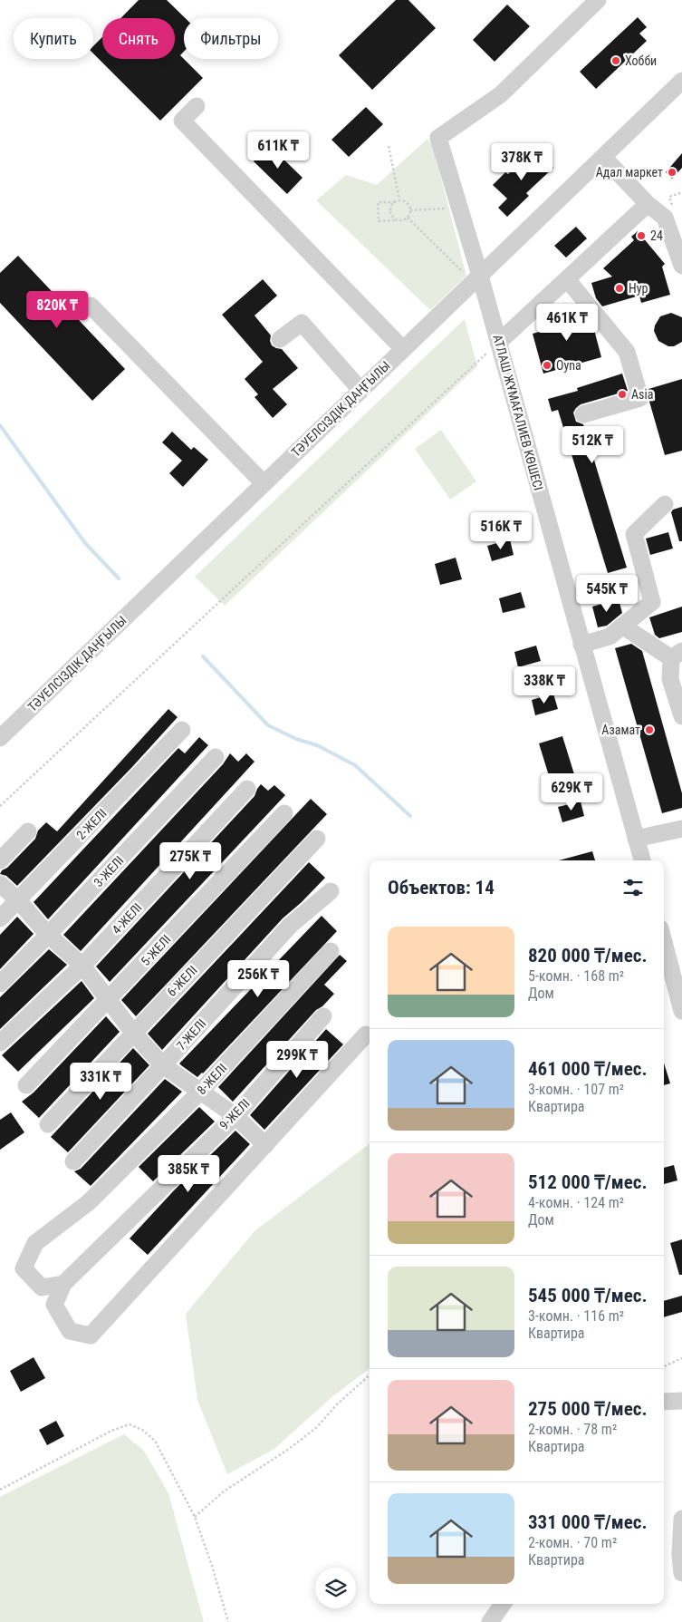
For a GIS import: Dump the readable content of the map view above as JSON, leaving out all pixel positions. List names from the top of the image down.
{
  "streets": {
    "street": [
      "ТӘУЕЛСІЗДІК ДАҢҒЫЛЫ",
      "АТЛАШ ЖҰМАҒАЛИЕВ КӨШЕСІ",
      "2-ЖЕЛІ",
      "3-ЖЕЛІ",
      "4-ЖЕЛІ",
      "5-ЖЕЛІ",
      "6-ЖЕЛІ",
      "7-ЖЕЛІ",
      "8-ЖЕЛІ",
      "9-ЖЕЛІ"
    ]
  },
  "crossings": [
    ["ТӘУЕЛСІЗДІК ДАҢҒЫЛЫ", "АТЛАШ ЖҰМАҒАЛИЕВ КӨШЕСІ"],
    ["8-ЖЕЛІ", "9-ЖЕЛІ"]
  ],
  "places": [
    "Хобби",
    "Адал маркет",
    "24",
    "Нур",
    "Oyna",
    "Asia",
    "Азамат"
  ],
  "page": {
    "chip": ["Купить", "Снять", "Фильтры"],
    "price": [
      "611K ₸",
      "378K ₸",
      "820K ₸",
      "461K ₸",
      "512K ₸",
      "516K ₸",
      "545K ₸",
      "338K ₸",
      "629K ₸",
      "275K ₸",
      "256K ₸",
      "299K ₸",
      "331K ₸",
      "385K ₸"
    ],
    "heading": "Объектов: 14",
    "list": [
      {
        "name": "820 000 ₸/мес.",
        "note": "5-комн. · 168 m² · Дом"
      },
      {
        "name": "461 000 ₸/мес.",
        "note": "3-комн. · 107 m² · Квартира"
      },
      {
        "name": "512 000 ₸/мес.",
        "note": "4-комн. · 124 m² · Дом"
      },
      {
        "name": "545 000 ₸/мес.",
        "note": "3-комн. · 116 m² · Квартира"
      },
      {
        "name": "275 000 ₸/мес.",
        "note": "2-комн. · 78 m² · Квартира"
      },
      {
        "name": "331 000 ₸/мес.",
        "note": "2-комн. · 70 m² · Квартира"
      }
    ]
  }
}
